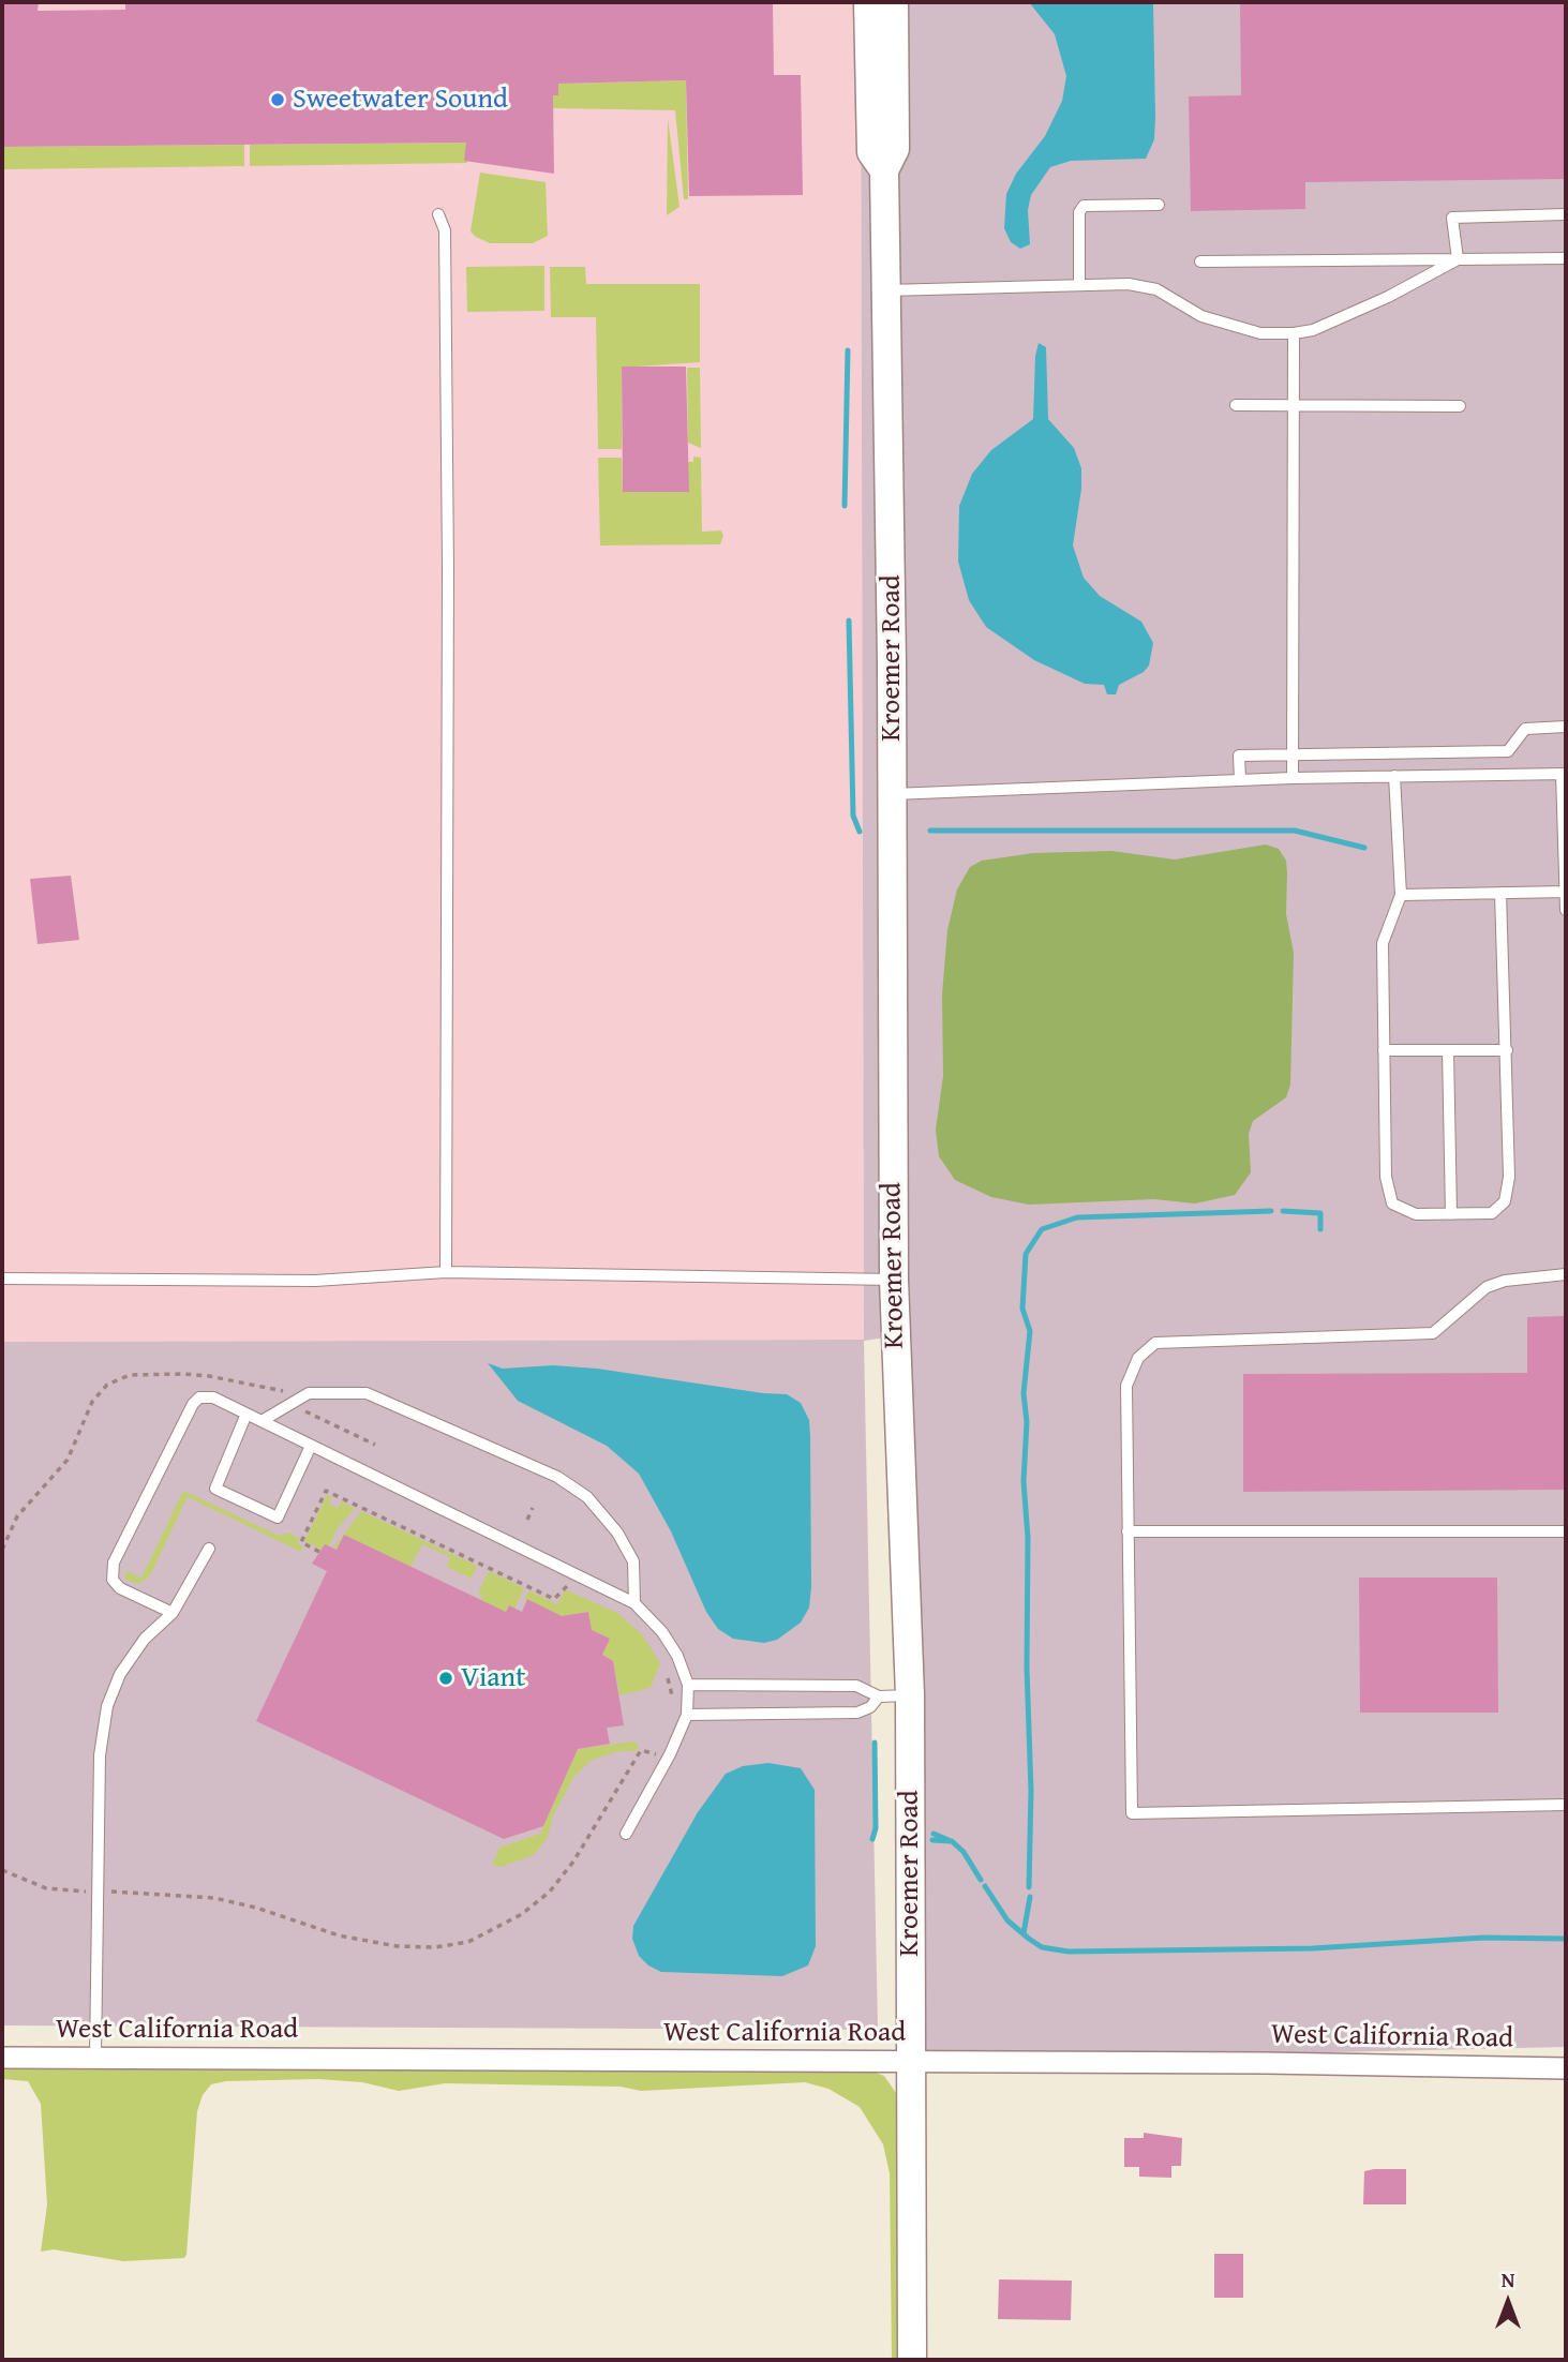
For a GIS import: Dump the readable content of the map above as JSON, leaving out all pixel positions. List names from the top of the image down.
{
  "streets": {
    "street": ["Kroemer Road", "West California Road"]
  },
  "crossings": [
    ["Kroemer Road", "West California Road"]
  ],
  "places": ["Sweetwater Sound", "Viant"],
  "north": "top"
}
